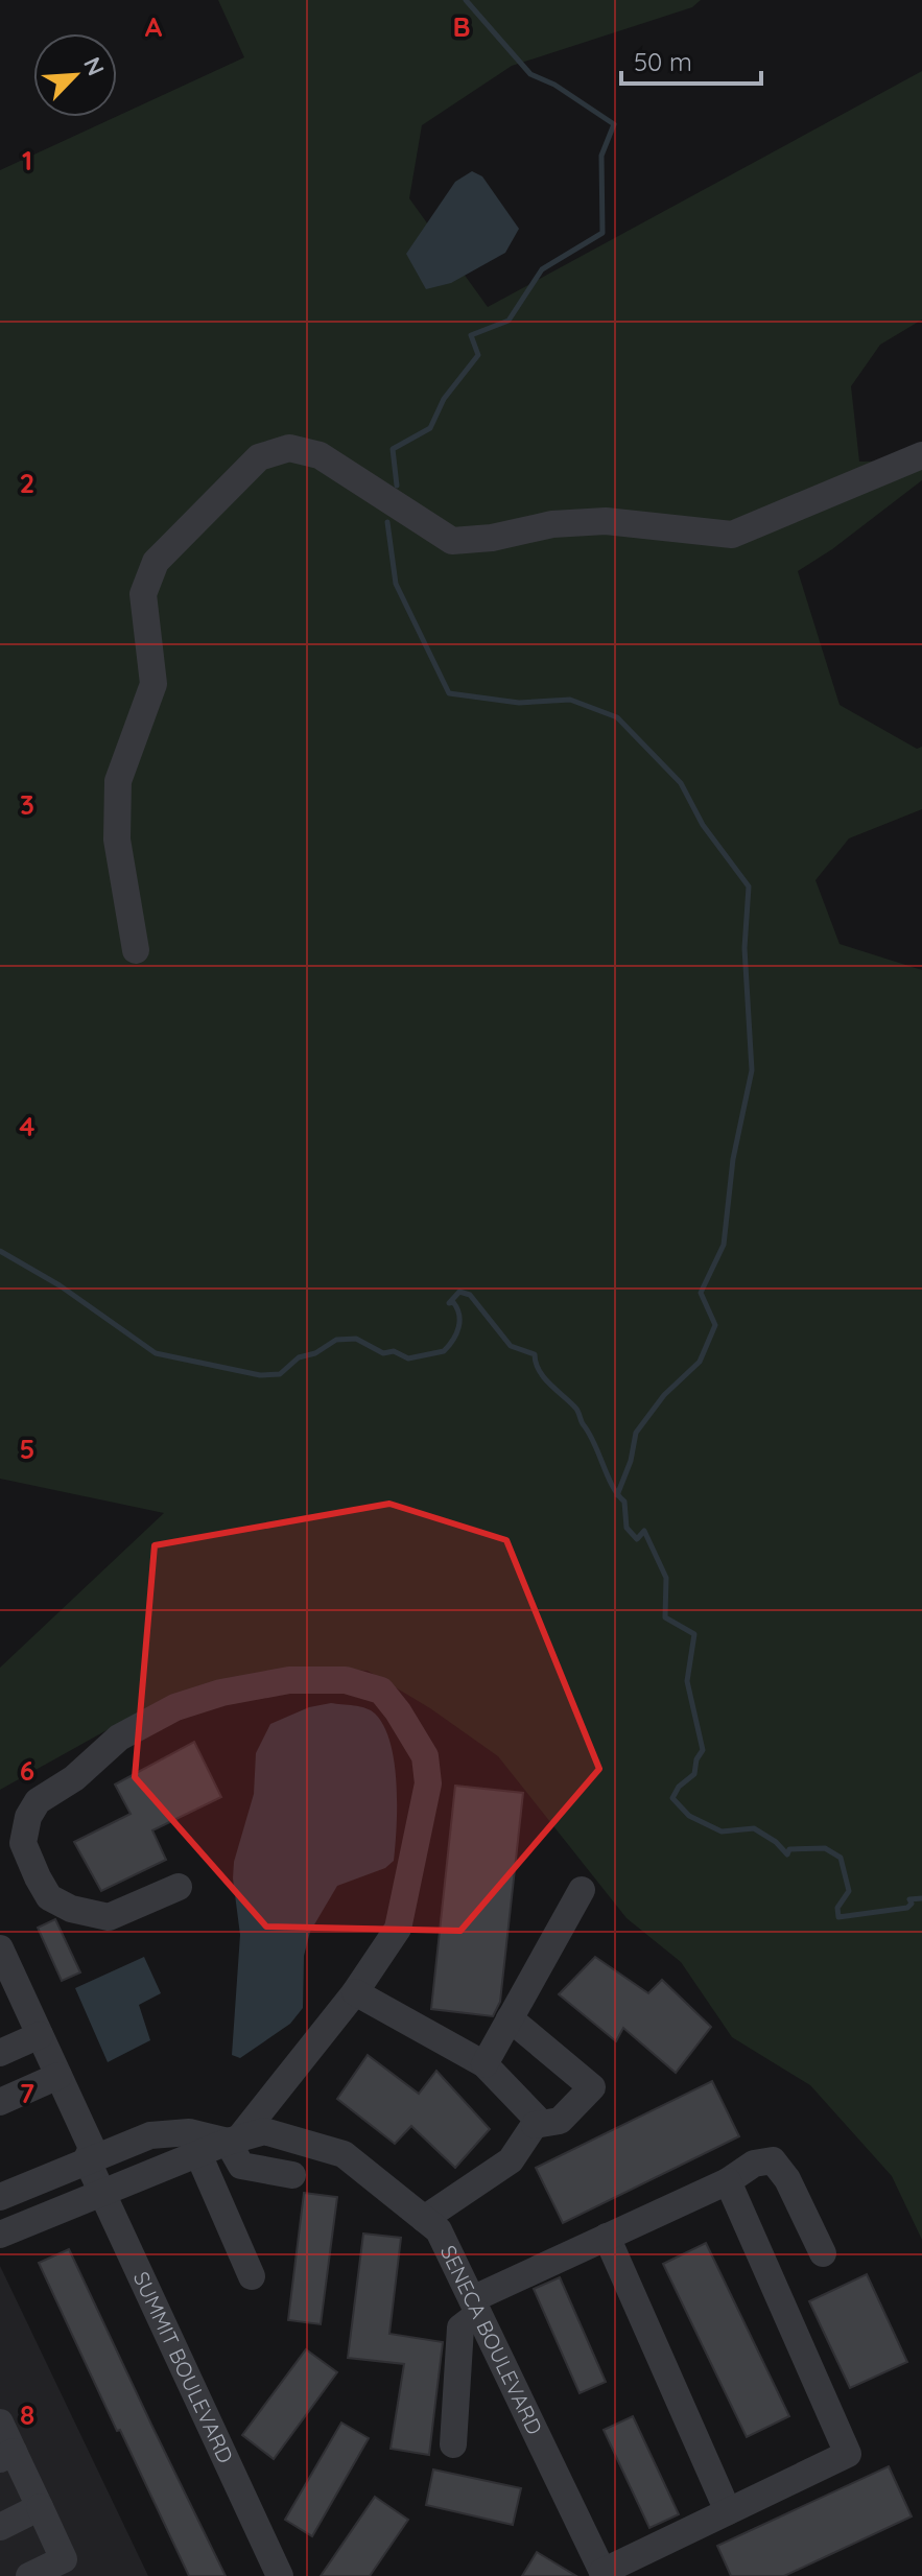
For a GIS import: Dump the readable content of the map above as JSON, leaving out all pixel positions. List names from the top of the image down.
{
  "streets": {
    "street": ["SENECA BOULEVARD", "SUMMIT BOULEVARD"]
  },
  "crossings": [
    ["SENECA BOULEVARD", "SUMMIT BOULEVARD"]
  ],
  "scale_bar": "50 m",
  "north": "top right",
  "grid": {
    "columns": ["A", "B"],
    "rows": [
      "1",
      "2",
      "3",
      "4",
      "5",
      "6",
      "7",
      "8"
    ]
  }
}
